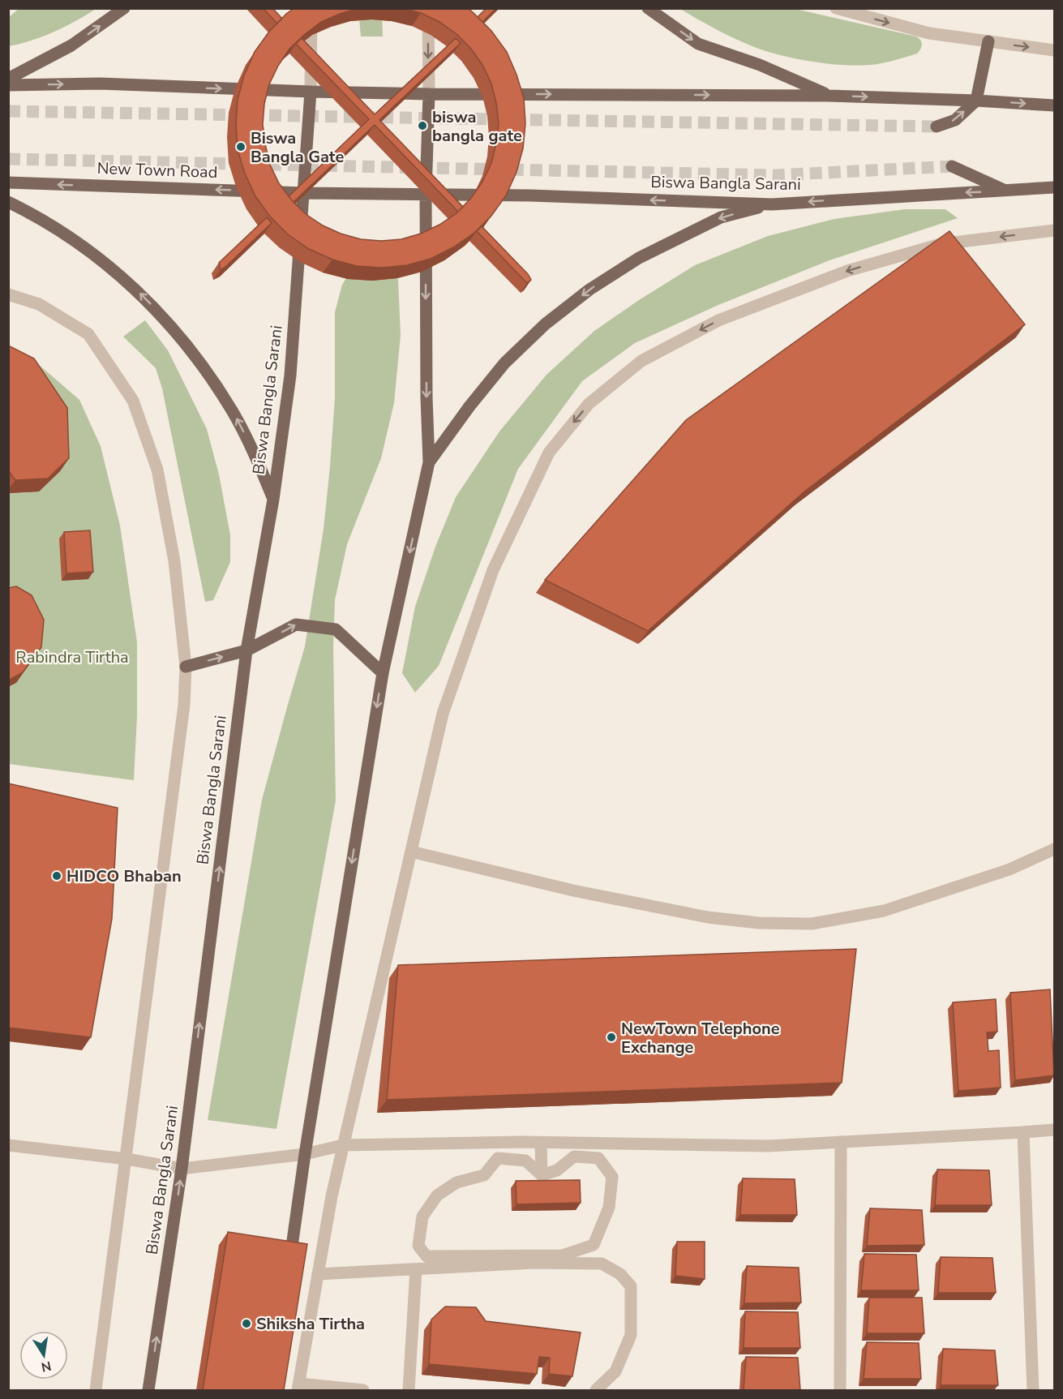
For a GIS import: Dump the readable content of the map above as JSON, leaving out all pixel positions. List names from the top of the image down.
{
  "streets": {
    "main road": ["New Town Road", "Biswa Bangla Sarani"]
  },
  "crossings": [
    ["New Town Road", "Biswa Bangla Sarani"]
  ],
  "parks": ["Rabindra Tirtha"],
  "places": [
    "biswa bangla gate",
    "Biswa Bangla Gate",
    "HIDCO Bhaban",
    "NewTown Telephone Exchange",
    "Shiksha Tirtha"
  ],
  "north": "bottom"
}
